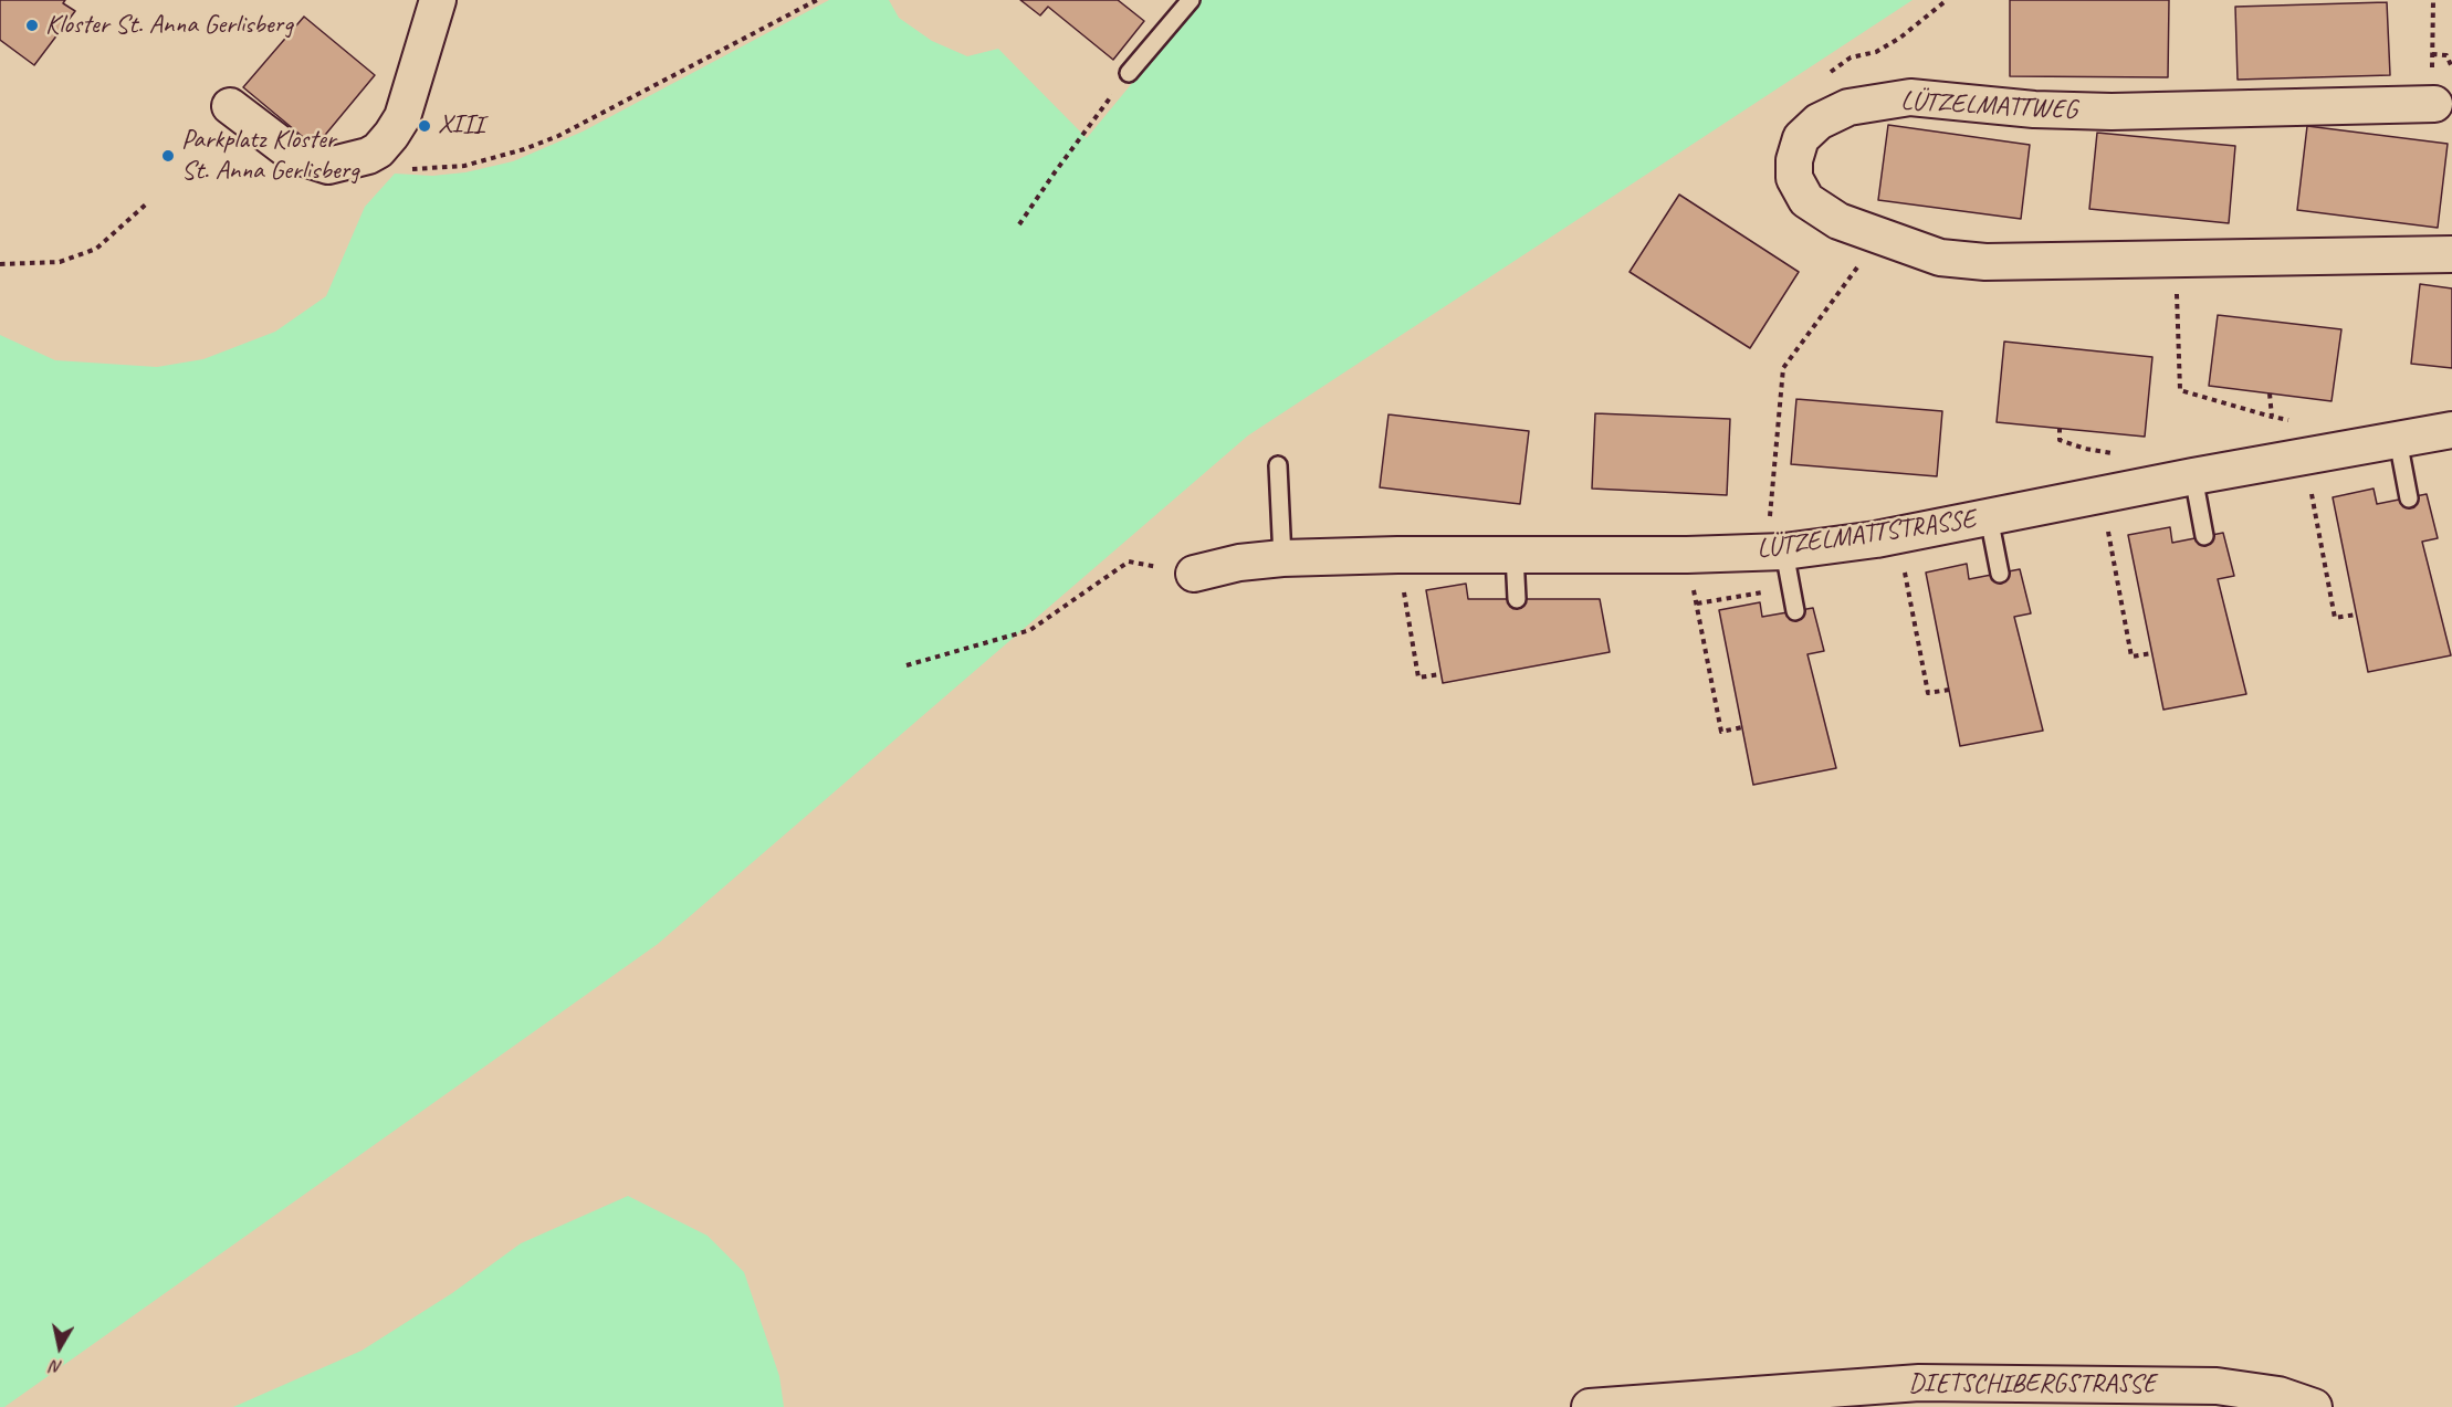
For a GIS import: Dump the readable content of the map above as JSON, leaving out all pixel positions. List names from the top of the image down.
{
  "streets": {
    "street": ["LÜTZELMATTWEG", "LÜTZELMATTSTRASSE", "DIETSCHIBERGSTRASSE"]
  },
  "places": ["Kloster St. Anna Gerlisberg", "XIII", "Parkplatz Kloster St. Anna Gerlisberg"],
  "north": "bottom"
}
